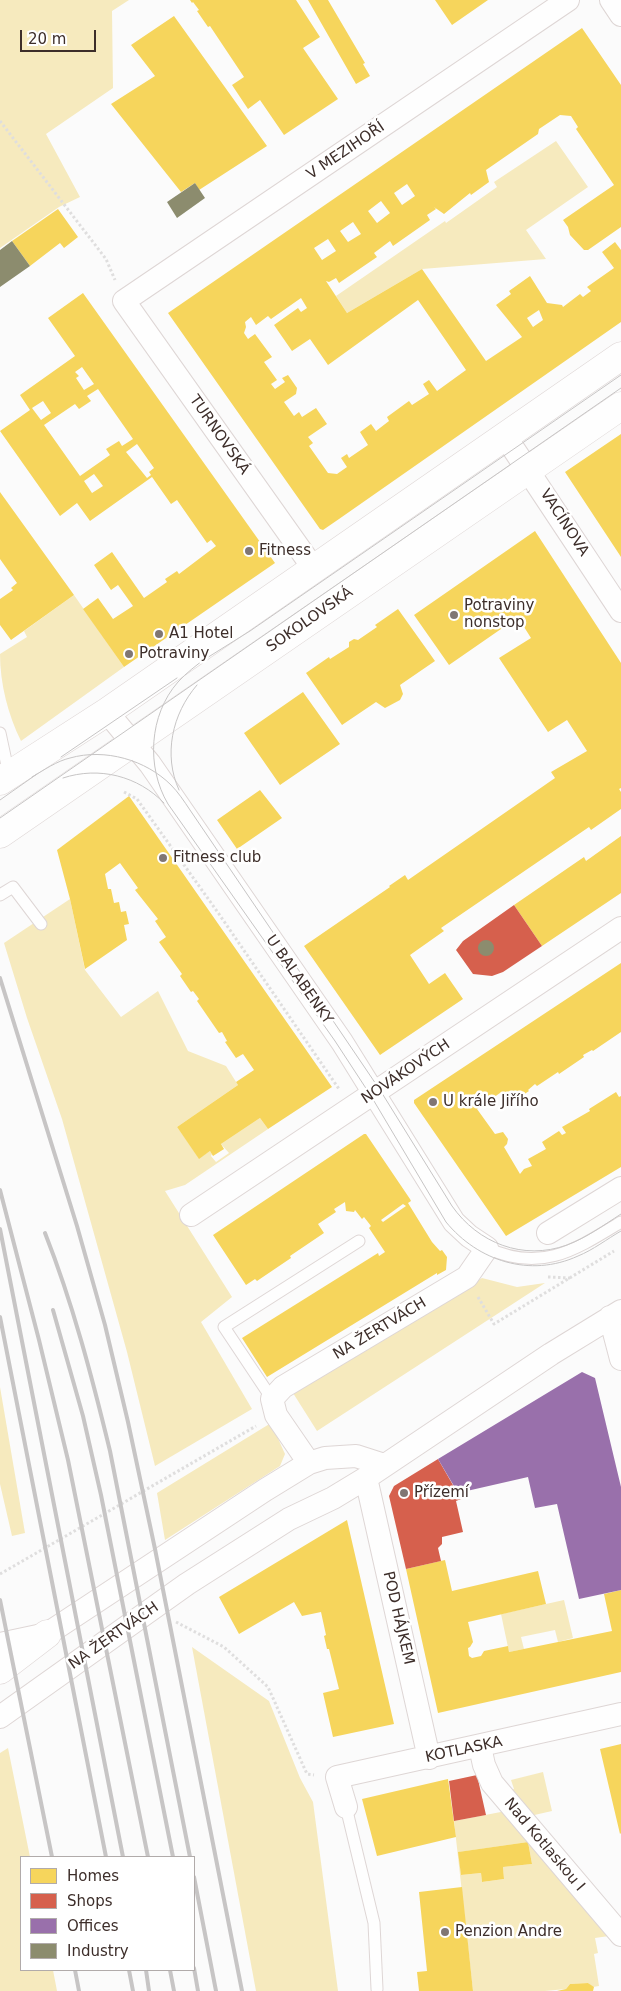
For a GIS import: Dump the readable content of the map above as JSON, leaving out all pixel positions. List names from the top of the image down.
{
  "streets": {
    "main road": ["SOKOLOVSKÁ"],
    "street": [
      "V MEZIHOŘÍ",
      "TURNOVSKÁ",
      "VACÍNOVA",
      "U BALABENKY",
      "NOVÁKOVÝCH",
      "NA ŽERTVÁCH",
      "POD HÁJKEM",
      "KOTLASKA",
      "Nad Kotlaskou Ⅰ"
    ]
  },
  "crossings": [
    ["V MEZIHOŘÍ", "TURNOVSKÁ"],
    ["VACÍNOVA", "SOKOLOVSKÁ"],
    ["SOKOLOVSKÁ", "U BALABENKY"],
    ["U BALABENKY", "NOVÁKOVÝCH"],
    ["U BALABENKY", "NA ŽERTVÁCH"],
    ["NA ŽERTVÁCH", "POD HÁJKEM"],
    ["POD HÁJKEM", "KOTLASKA"],
    ["KOTLASKA", "Nad Kotlaskou Ⅰ"]
  ],
  "places": [
    "Fitness",
    "Potraviny nonstop",
    "A1 Hotel",
    "Potraviny",
    "Fitness club",
    "U krále Jiřího",
    "Přízemí",
    "Penzion Andre"
  ],
  "legend": [
    "Homes",
    "Shops",
    "Offices",
    "Industry"
  ],
  "scale_bar": "20 m"
}
